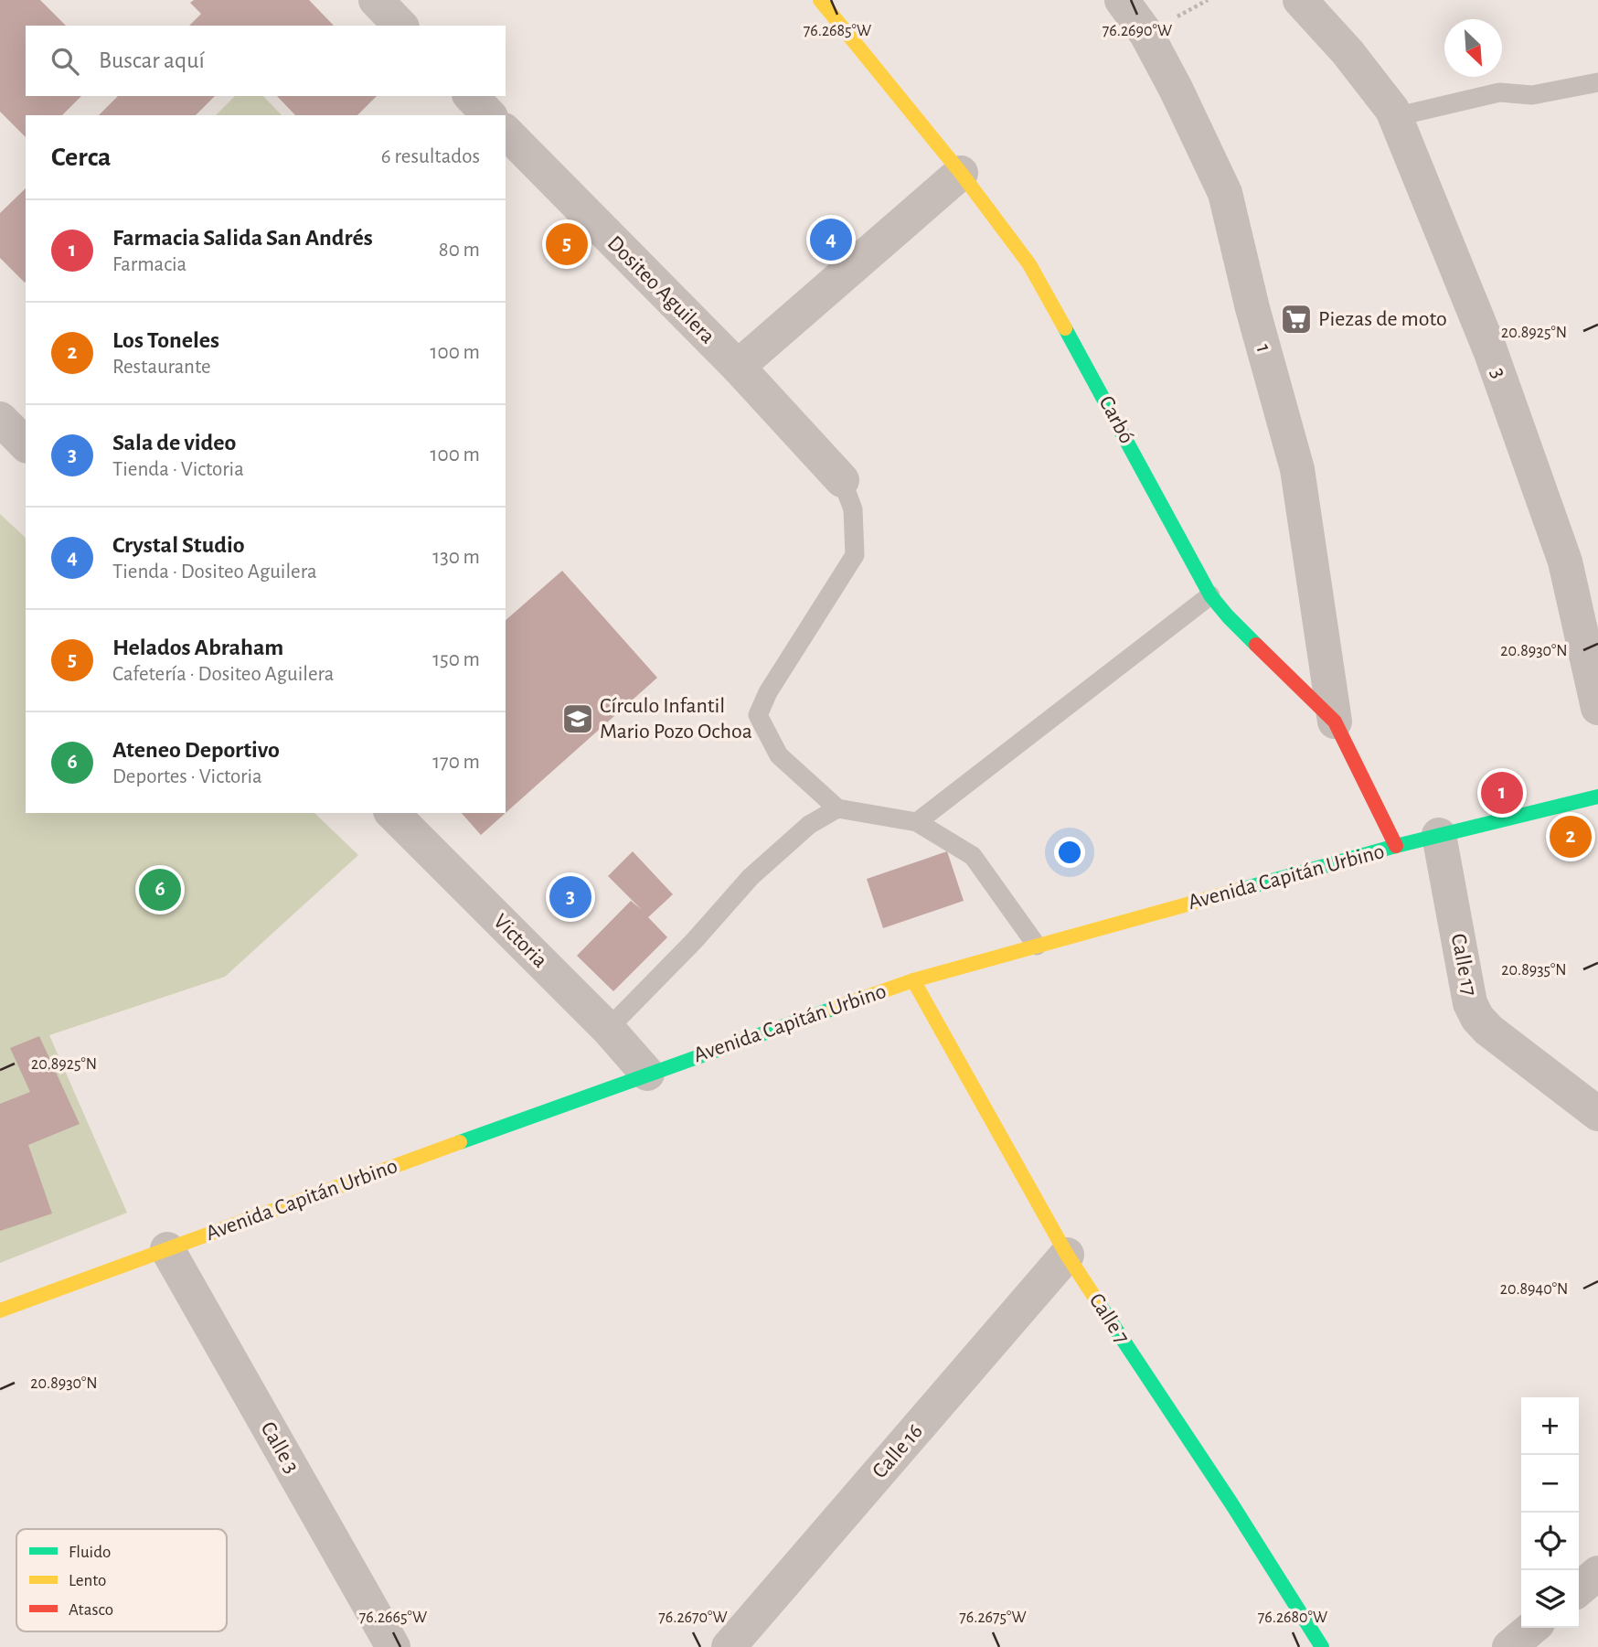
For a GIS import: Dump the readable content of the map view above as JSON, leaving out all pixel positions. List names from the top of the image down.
{
  "streets": {
    "street": [
      "Dositeo Aguilera",
      "1",
      "3",
      "Carbó",
      "Avenida Capitán Urbino",
      "Victoria",
      "Calle 17",
      "Calle 7",
      "Calle 3",
      "Calle 16"
    ]
  },
  "crossings": [
    ["1", "Carbó"],
    ["Carbó", "Avenida Capitán Urbino"],
    ["Avenida Capitán Urbino", "Victoria"],
    ["Avenida Capitán Urbino", "Calle 17"],
    ["Avenida Capitán Urbino", "Calle 7"],
    ["Avenida Capitán Urbino", "Calle 3"],
    ["Calle 7", "Calle 16"]
  ],
  "places": {
    "supermarket": ["Piezas de moto"],
    "school or university": ["Círculo Infantil Mario Pozo Ochoa"]
  },
  "legend": ["Fluido", "Lento", "Atasco"],
  "north": "bottom right",
  "page": {
    "search": "Buscar aquí",
    "heading": ["Cerca", "6 resultados"],
    "list": [
      {
        "mark": "1",
        "name": "Farmacia Salida San Andrés",
        "note": "Farmacia",
        "value": "80 m"
      },
      {
        "mark": "2",
        "name": "Los Toneles",
        "note": "Restaurante",
        "value": "100 m"
      },
      {
        "mark": "3",
        "name": "Sala de video",
        "note": "Tienda · Victoria",
        "value": "100 m"
      },
      {
        "mark": "4",
        "name": "Crystal Studio",
        "note": "Tienda · Dositeo Aguilera",
        "value": "130 m"
      },
      {
        "mark": "5",
        "name": "Helados Abraham",
        "note": "Cafetería · Dositeo Aguilera",
        "value": "150 m"
      },
      {
        "mark": "6",
        "name": "Ateneo Deportivo",
        "note": "Deportes · Victoria",
        "value": "170 m"
      }
    ],
    "pins": [
      "4",
      "5",
      "1",
      "2",
      "6",
      "3"
    ],
    "map_buttons": ["+", "−"]
  },
  "coordinates": [
    "76.2685°W",
    "76.2690°W",
    "20.8925°N",
    "20.8930°N",
    "20.8935°N",
    "20.8940°N",
    "76.2665°W",
    "76.2670°W",
    "76.2675°W",
    "76.2680°W"
  ]
}
